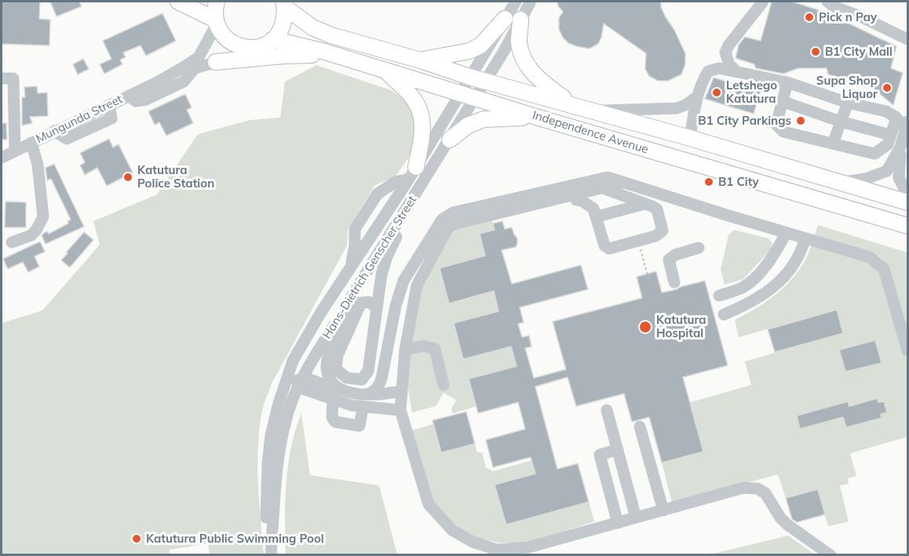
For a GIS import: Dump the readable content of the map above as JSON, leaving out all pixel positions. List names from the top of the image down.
{
  "streets": {
    "main road": ["Independence Avenue"],
    "street": ["Mungunda Street", "Hans-Dietrich Genscher Street"]
  },
  "crossings": [
    ["Independence Avenue", "Hans-Dietrich Genscher Street"]
  ],
  "places": [
    "Pick n Pay",
    "B1 City Mall",
    "Supa Shop Liquor",
    "Letshego Katutura",
    "B1 City Parkings",
    "Katutura Police Station",
    "B1 City",
    "Katutura Hospital",
    "Katutura Public Swimming Pool"
  ]
}
